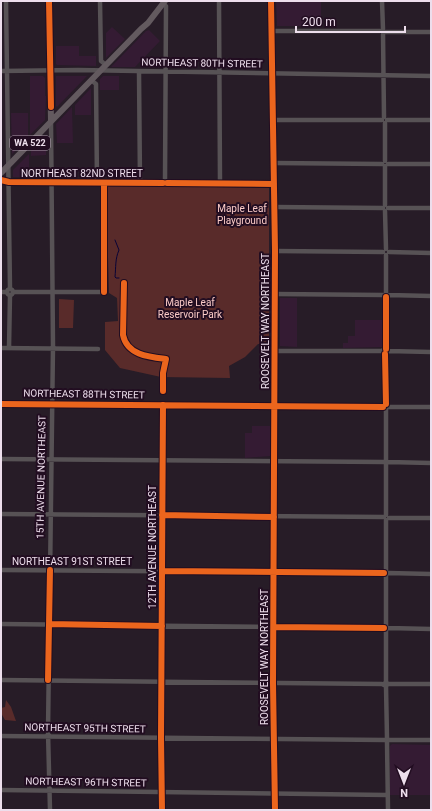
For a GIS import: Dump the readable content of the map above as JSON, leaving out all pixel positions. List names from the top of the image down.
{
  "streets": {
    "main road": ["WA 522", "ROOSEVELT WAY NORTHEAST", "15TH AVENUE NORTHEAST"],
    "street": [
      "NORTHEAST 80TH STREET",
      "NORTHEAST 82ND STREET",
      "NORTHEAST 88TH STREET",
      "12TH AVENUE NORTHEAST",
      "NORTHEAST 91ST STREET",
      "NORTHEAST 95TH STREET",
      "NORTHEAST 96TH STREET"
    ]
  },
  "crossings": [
    ["NORTHEAST 80TH STREET", "WA 522"],
    ["NORTHEAST 80TH STREET", "ROOSEVELT WAY NORTHEAST"],
    ["NORTHEAST 80TH STREET", "15TH AVENUE NORTHEAST"],
    ["WA 522", "15TH AVENUE NORTHEAST"],
    ["NORTHEAST 82ND STREET", "ROOSEVELT WAY NORTHEAST"],
    ["NORTHEAST 82ND STREET", "15TH AVENUE NORTHEAST"],
    ["ROOSEVELT WAY NORTHEAST", "NORTHEAST 88TH STREET"],
    ["ROOSEVELT WAY NORTHEAST", "NORTHEAST 91ST STREET"],
    ["ROOSEVELT WAY NORTHEAST", "NORTHEAST 95TH STREET"],
    ["ROOSEVELT WAY NORTHEAST", "NORTHEAST 96TH STREET"],
    ["NORTHEAST 88TH STREET", "15TH AVENUE NORTHEAST"],
    ["NORTHEAST 88TH STREET", "12TH AVENUE NORTHEAST"],
    ["15TH AVENUE NORTHEAST", "NORTHEAST 91ST STREET"],
    ["15TH AVENUE NORTHEAST", "NORTHEAST 95TH STREET"],
    ["15TH AVENUE NORTHEAST", "NORTHEAST 96TH STREET"],
    ["12TH AVENUE NORTHEAST", "NORTHEAST 91ST STREET"],
    ["12TH AVENUE NORTHEAST", "NORTHEAST 95TH STREET"],
    ["12TH AVENUE NORTHEAST", "NORTHEAST 96TH STREET"]
  ],
  "parks": ["Maple Leaf Playground", "Maple Leaf Reservoir Park"],
  "scale_bar": "200 m",
  "north": "bottom"
}
